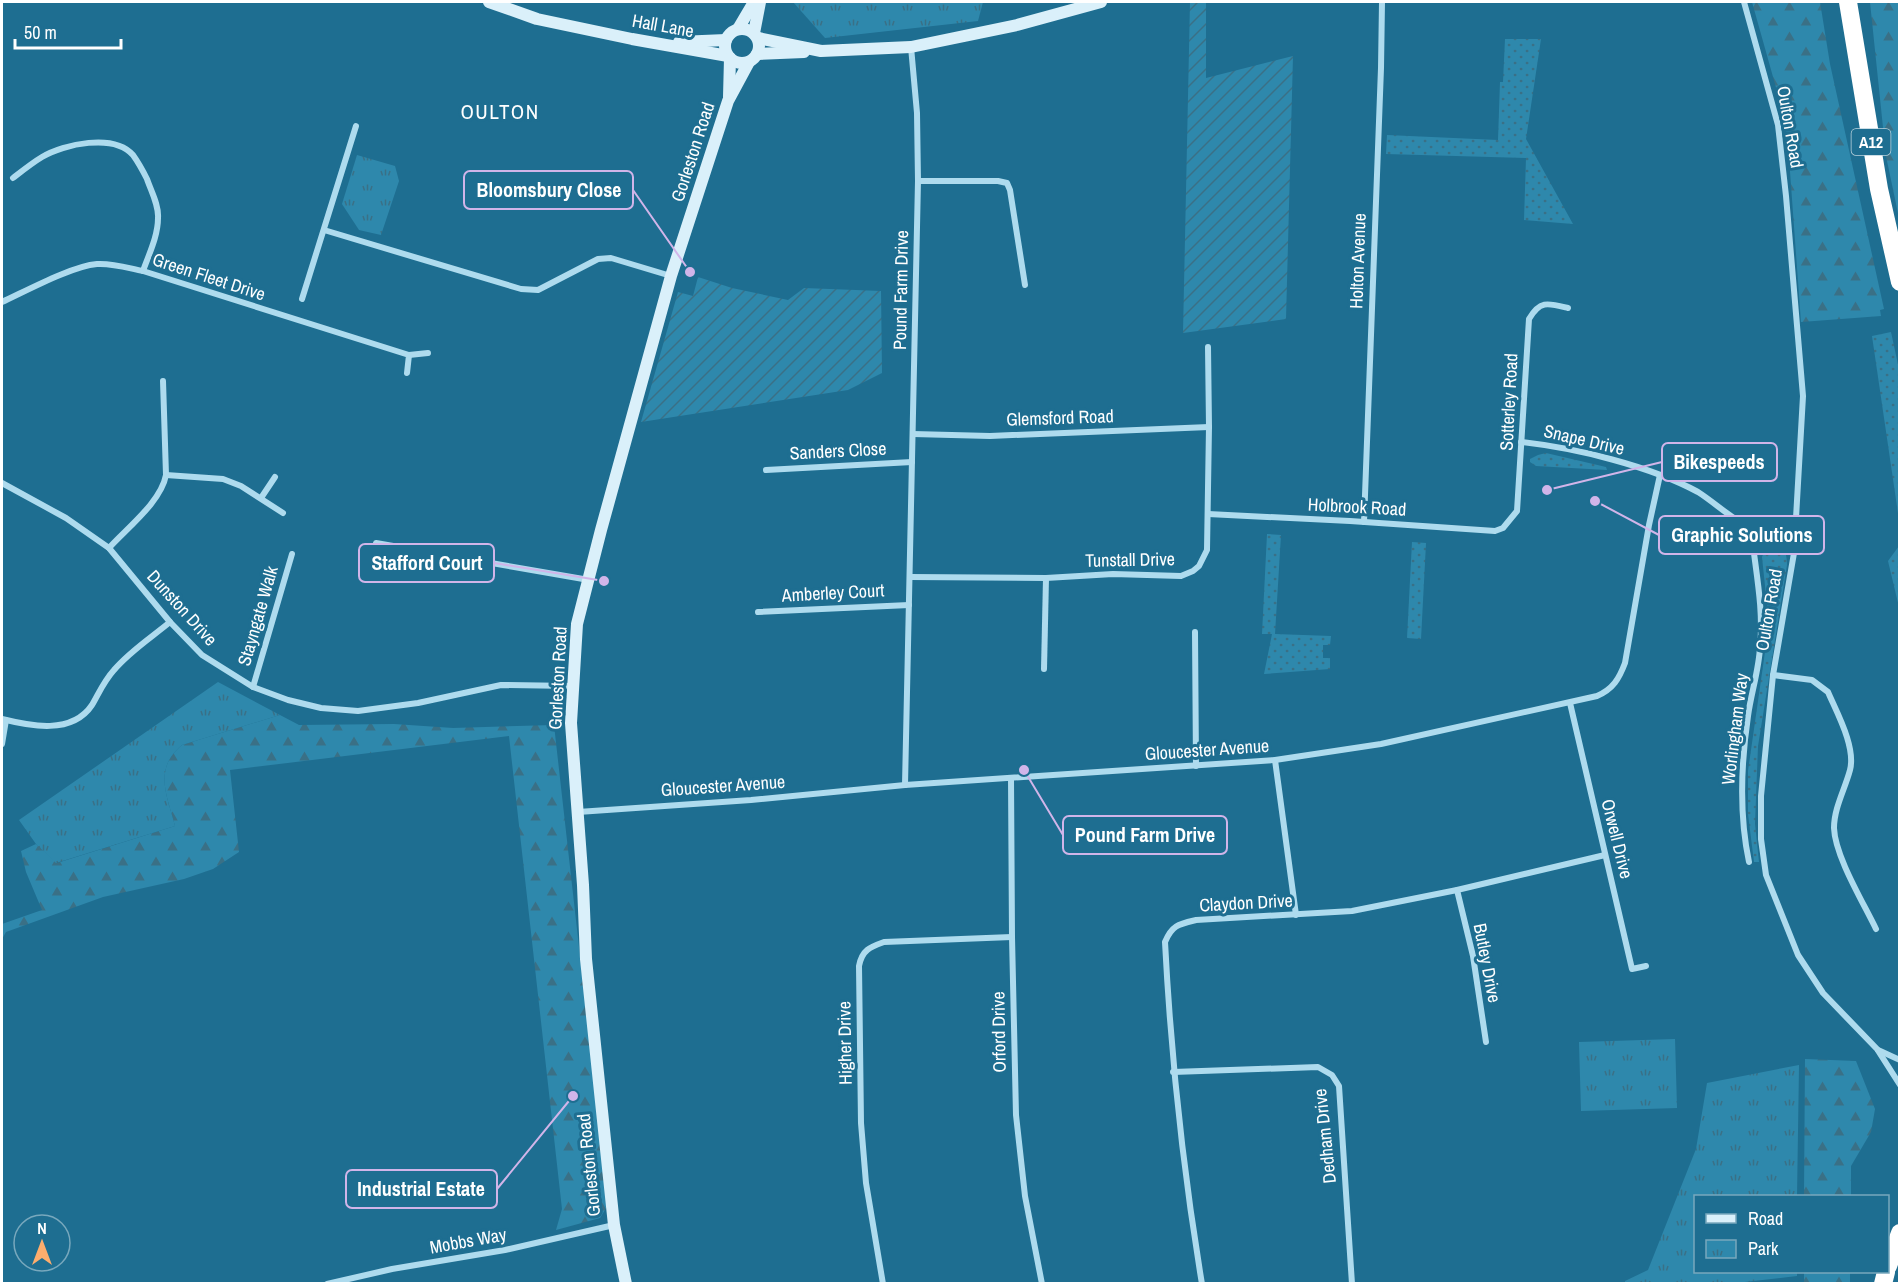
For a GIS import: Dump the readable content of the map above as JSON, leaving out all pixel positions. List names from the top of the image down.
{
  "streets": {
    "highway": ["A12"],
    "main road": ["Hall Lane", "Gorleston Road"],
    "street": [
      "Oulton Road",
      "Holton Avenue",
      "Green Fleet Drive",
      "Pound Farm Drive",
      "Sotterley Road",
      "Glemsford Road",
      "Snape Drive",
      "Sanders Close",
      "Holbrook Road",
      "Tunstall Drive",
      "Amberley Court",
      "Dunston Drive",
      "Stayngate Walk",
      "Worlingham Way",
      "Gloucester Avenue",
      "Orwell Drive",
      "Claydon Drive",
      "Butley Drive",
      "Orford Drive",
      "Higher Drive",
      "Dedham Drive",
      "Mobbs Way"
    ]
  },
  "crossings": [
    ["Hall Lane", "Gorleston Road"],
    ["Oulton Road", "Snape Drive"],
    ["Gorleston Road", "Dunston Drive"],
    ["Gorleston Road", "Gloucester Avenue"],
    ["Gorleston Road", "Mobbs Way"],
    ["Holton Avenue", "Holbrook Road"],
    ["Pound Farm Drive", "Glemsford Road"],
    ["Pound Farm Drive", "Sanders Close"],
    ["Pound Farm Drive", "Tunstall Drive"],
    ["Pound Farm Drive", "Amberley Court"],
    ["Pound Farm Drive", "Gloucester Avenue"],
    ["Sotterley Road", "Snape Drive"],
    ["Sotterley Road", "Holbrook Road"],
    ["Glemsford Road", "Tunstall Drive"],
    ["Snape Drive", "Worlingham Way"],
    ["Snape Drive", "Gloucester Avenue"],
    ["Holbrook Road", "Tunstall Drive"],
    ["Dunston Drive", "Stayngate Walk"],
    ["Gloucester Avenue", "Orwell Drive"],
    ["Gloucester Avenue", "Orford Drive"],
    ["Orwell Drive", "Claydon Drive"],
    ["Claydon Drive", "Butley Drive"],
    ["Claydon Drive", "Dedham Drive"],
    ["Orford Drive", "Higher Drive"]
  ],
  "districts": ["OULTON"],
  "places": [
    "Bloomsbury Close",
    "Bikespeeds",
    "Graphic Solutions",
    "Stafford Court",
    "Pound Farm Drive",
    "Industrial Estate"
  ],
  "legend": ["Road", "Park"],
  "scale_bar": "50 m",
  "north": "top"
}
